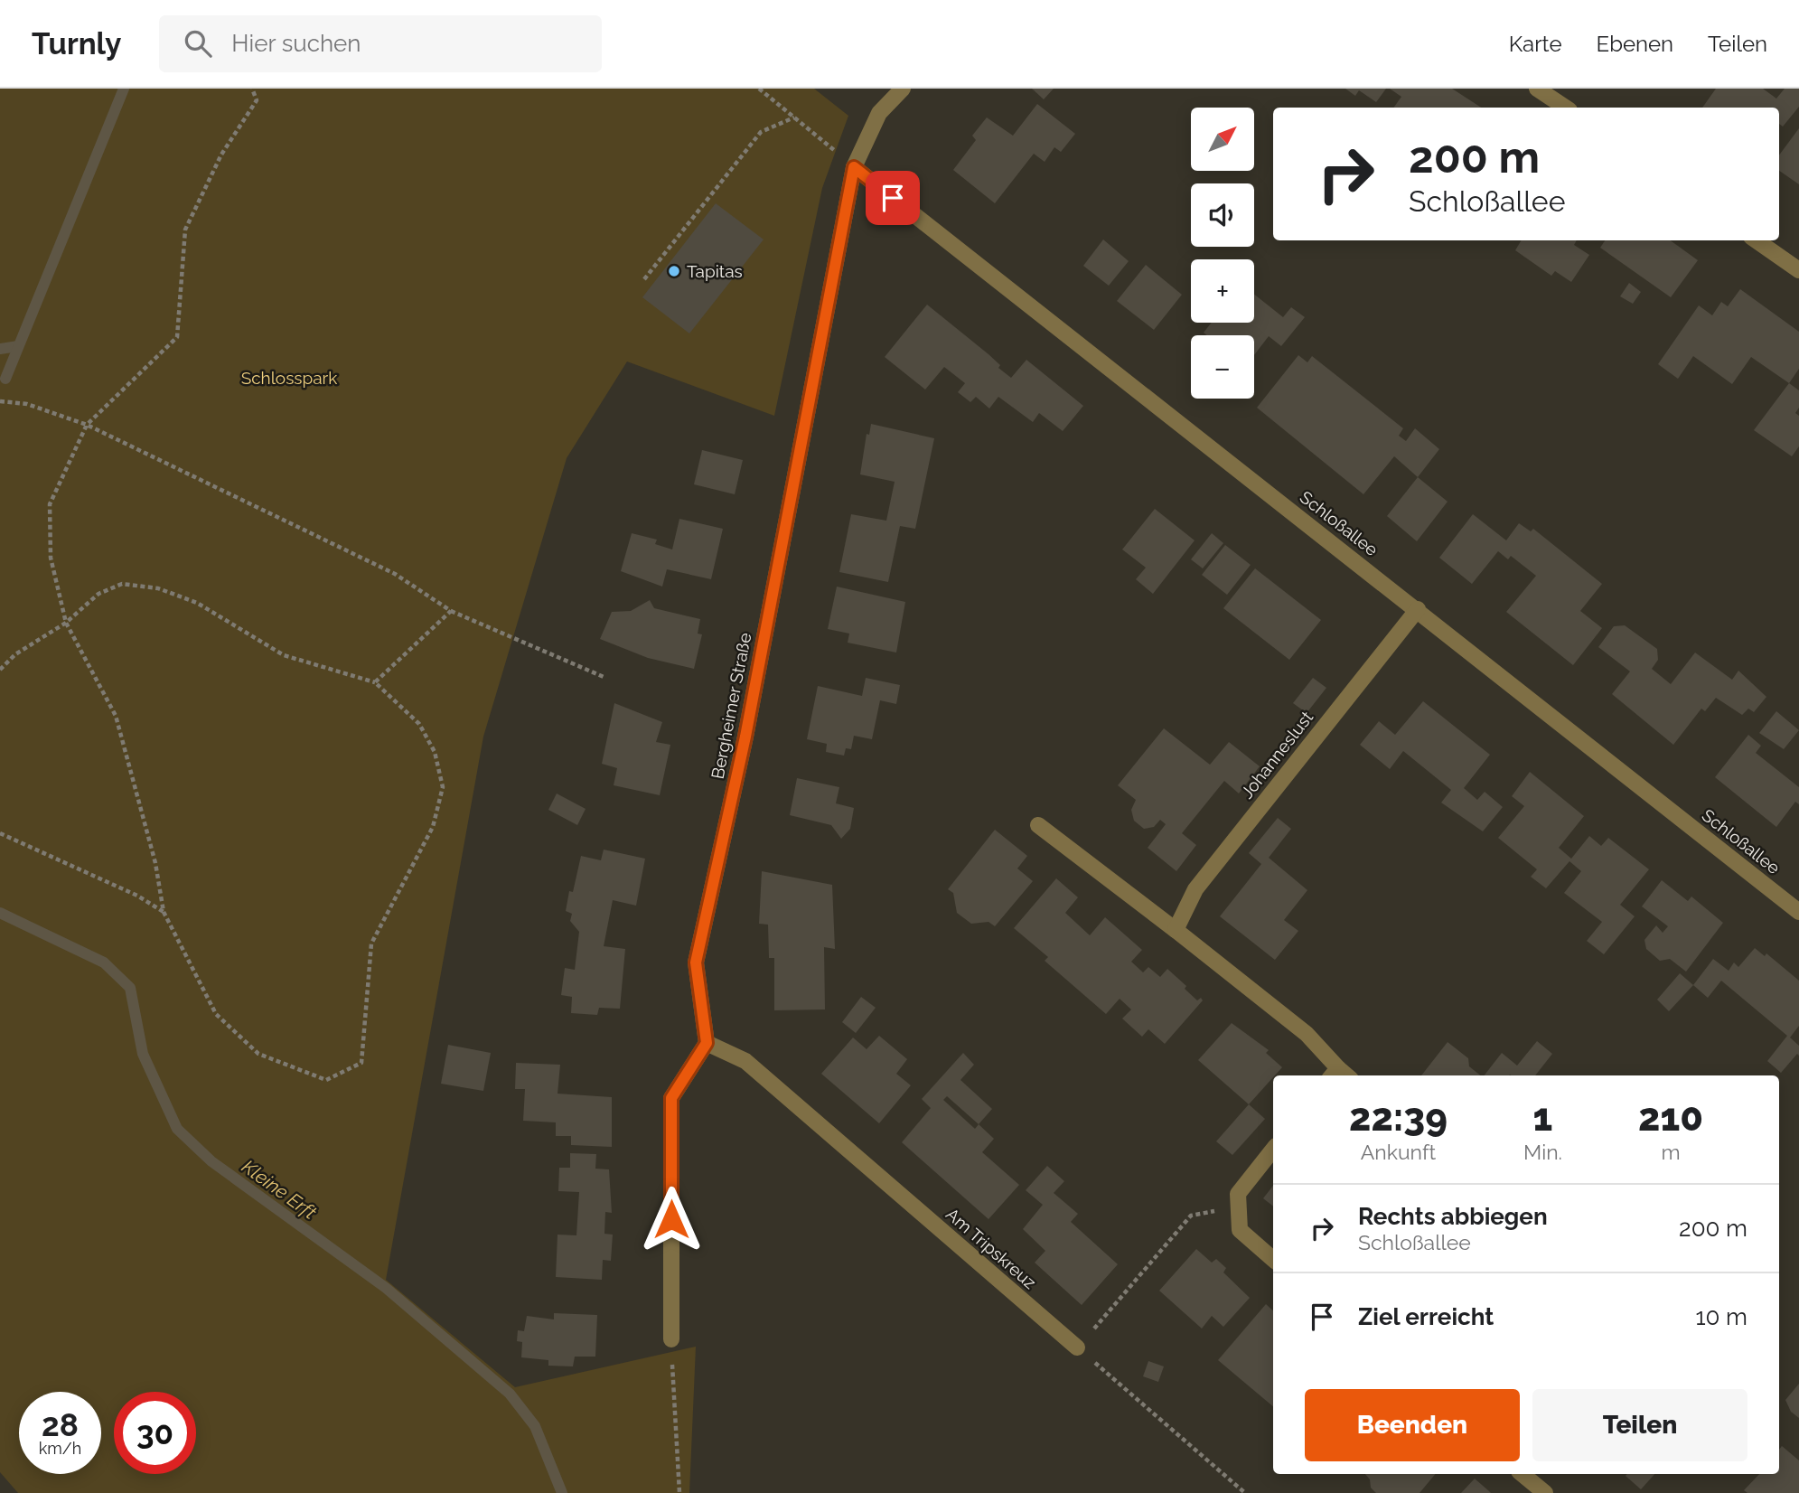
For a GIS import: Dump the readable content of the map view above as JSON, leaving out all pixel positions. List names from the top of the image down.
{
  "streets": {
    "street": [
      "Schloßallee",
      "Bergheimer Straße",
      "Johanneslust",
      "Am Tripskreuz"
    ]
  },
  "crossings": [
    ["Schloßallee", "Bergheimer Straße"],
    ["Schloßallee", "Johanneslust"],
    ["Bergheimer Straße", "Am Tripskreuz"]
  ],
  "water": ["Kleine Erft"],
  "parks": ["Schlosspark"],
  "places": ["Tapitas"],
  "north": "top right",
  "page": {
    "header": "Turnly",
    "search": "Hier suchen",
    "nav": ["Karte", "Ebenen", "Teilen"],
    "map_buttons": ["+", "−"],
    "turn": ["200 m", "Schloßallee"],
    "eta": [
      "22:39",
      "Ankunft",
      "1",
      "Min.",
      "210",
      "m"
    ],
    "list": [
      {
        "name": "Rechts abbiegen",
        "note": "Schloßallee",
        "value": "200 m"
      },
      {
        "name": "Ziel erreicht",
        "value": "10 m"
      }
    ],
    "buttons": ["Beenden", "Teilen"],
    "speed": "28 km/h",
    "limit": "30"
  }
}
